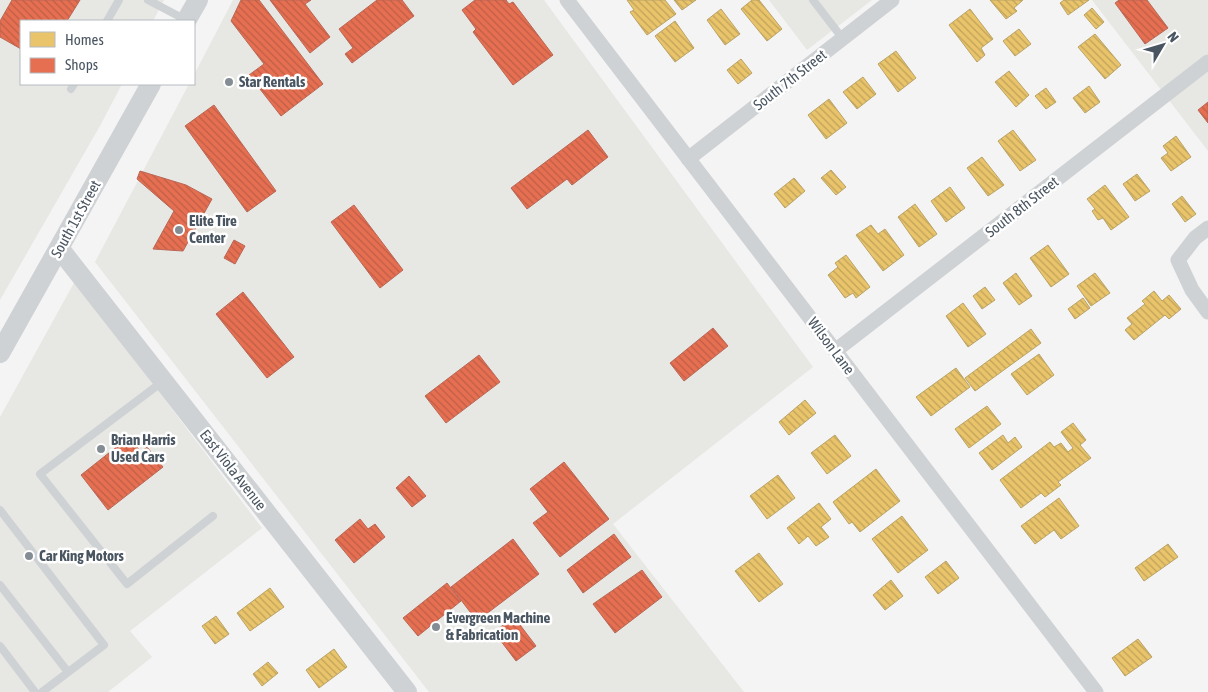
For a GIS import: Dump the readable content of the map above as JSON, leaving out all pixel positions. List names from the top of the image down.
{
  "streets": {
    "street": [
      "South 7th Street",
      "South 8th Street",
      "South 1st Street",
      "Wilson Lane",
      "East Viola Avenue"
    ]
  },
  "crossings": [
    ["South 7th Street", "Wilson Lane"],
    ["South 8th Street", "Wilson Lane"],
    ["South 1st Street", "East Viola Avenue"]
  ],
  "places": [
    "Star Rentals",
    "Elite Tire Center",
    "Brian Harris Used Cars",
    "Car King Motors",
    "Evergreen Machine & Fabrication"
  ],
  "legend": ["Homes", "Shops"],
  "north": "top right"
}
